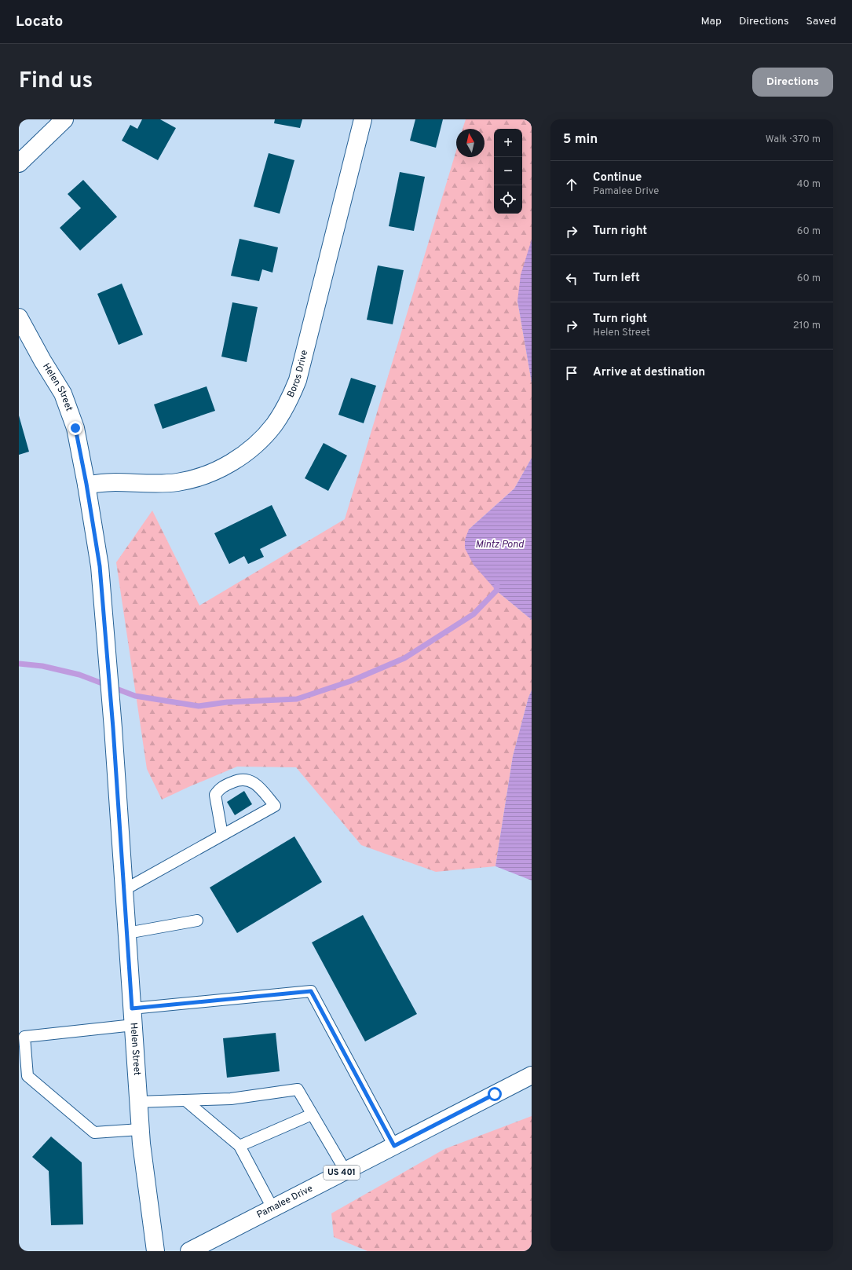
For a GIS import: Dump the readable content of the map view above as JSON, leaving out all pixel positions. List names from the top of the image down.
{
  "streets": {
    "street": [
      "Boros Drive",
      "Helen Street",
      "US 401",
      "Pamalee Drive"
    ]
  },
  "crossings": [
    ["Boros Drive", "Helen Street"]
  ],
  "water": ["Mintz Pond"],
  "north": "top",
  "page": {
    "header": "Locato",
    "nav": ["Map", "Directions", "Saved"],
    "title": "Find us",
    "buttons": "Directions",
    "heading": ["5 min", "Walk · 370 m"],
    "map_buttons": ["+", "−"],
    "list": [
      ["Continue", "Pamalee Drive", "40 m"],
      ["Turn right", "60 m"],
      ["Turn left", "60 m"],
      ["Turn right", "Helen Street", "210 m"],
      "Arrive at destination"
    ]
  }
}
